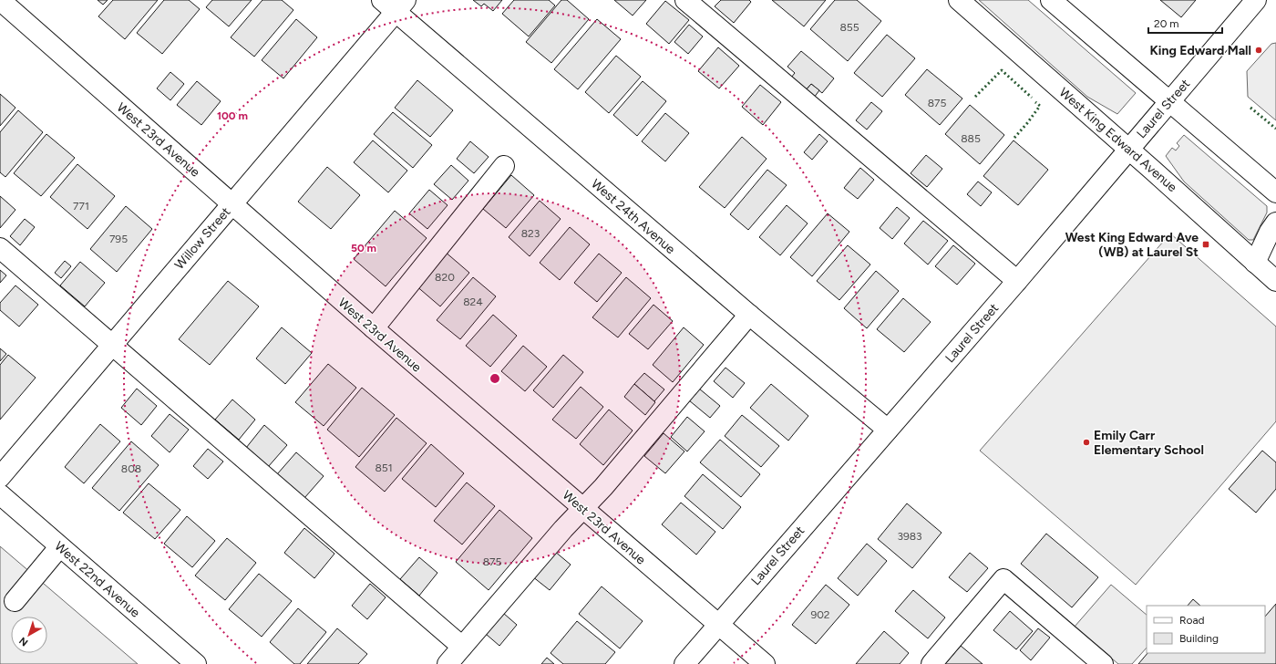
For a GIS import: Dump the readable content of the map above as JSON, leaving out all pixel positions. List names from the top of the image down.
{
  "streets": {
    "street": [
      "Laurel Street",
      "West 23rd Avenue",
      "West King Edward Avenue",
      "West 24th Avenue",
      "Willow Street",
      "West 22nd Avenue"
    ]
  },
  "crossings": [
    ["Laurel Street", "West 23rd Avenue"],
    ["Laurel Street", "West King Edward Avenue"],
    ["Laurel Street", "West 24th Avenue"],
    ["West 23rd Avenue", "Willow Street"],
    ["West 24th Avenue", "Willow Street"]
  ],
  "places": {
    "other": ["King Edward Mall", "Emily Carr Elementary School"],
    "transit": ["West King Edward Ave (WB) at Laurel St"]
  },
  "house_numbers": [
    "855",
    "875",
    "885",
    "771",
    "823",
    "795",
    "820",
    "824",
    "851",
    "808",
    "3983",
    "875",
    "902"
  ],
  "legend": ["Road", "Building"],
  "scale_bar": "20 m",
  "north": "bottom left",
  "rings": ["100 m", "50 m"]
}
